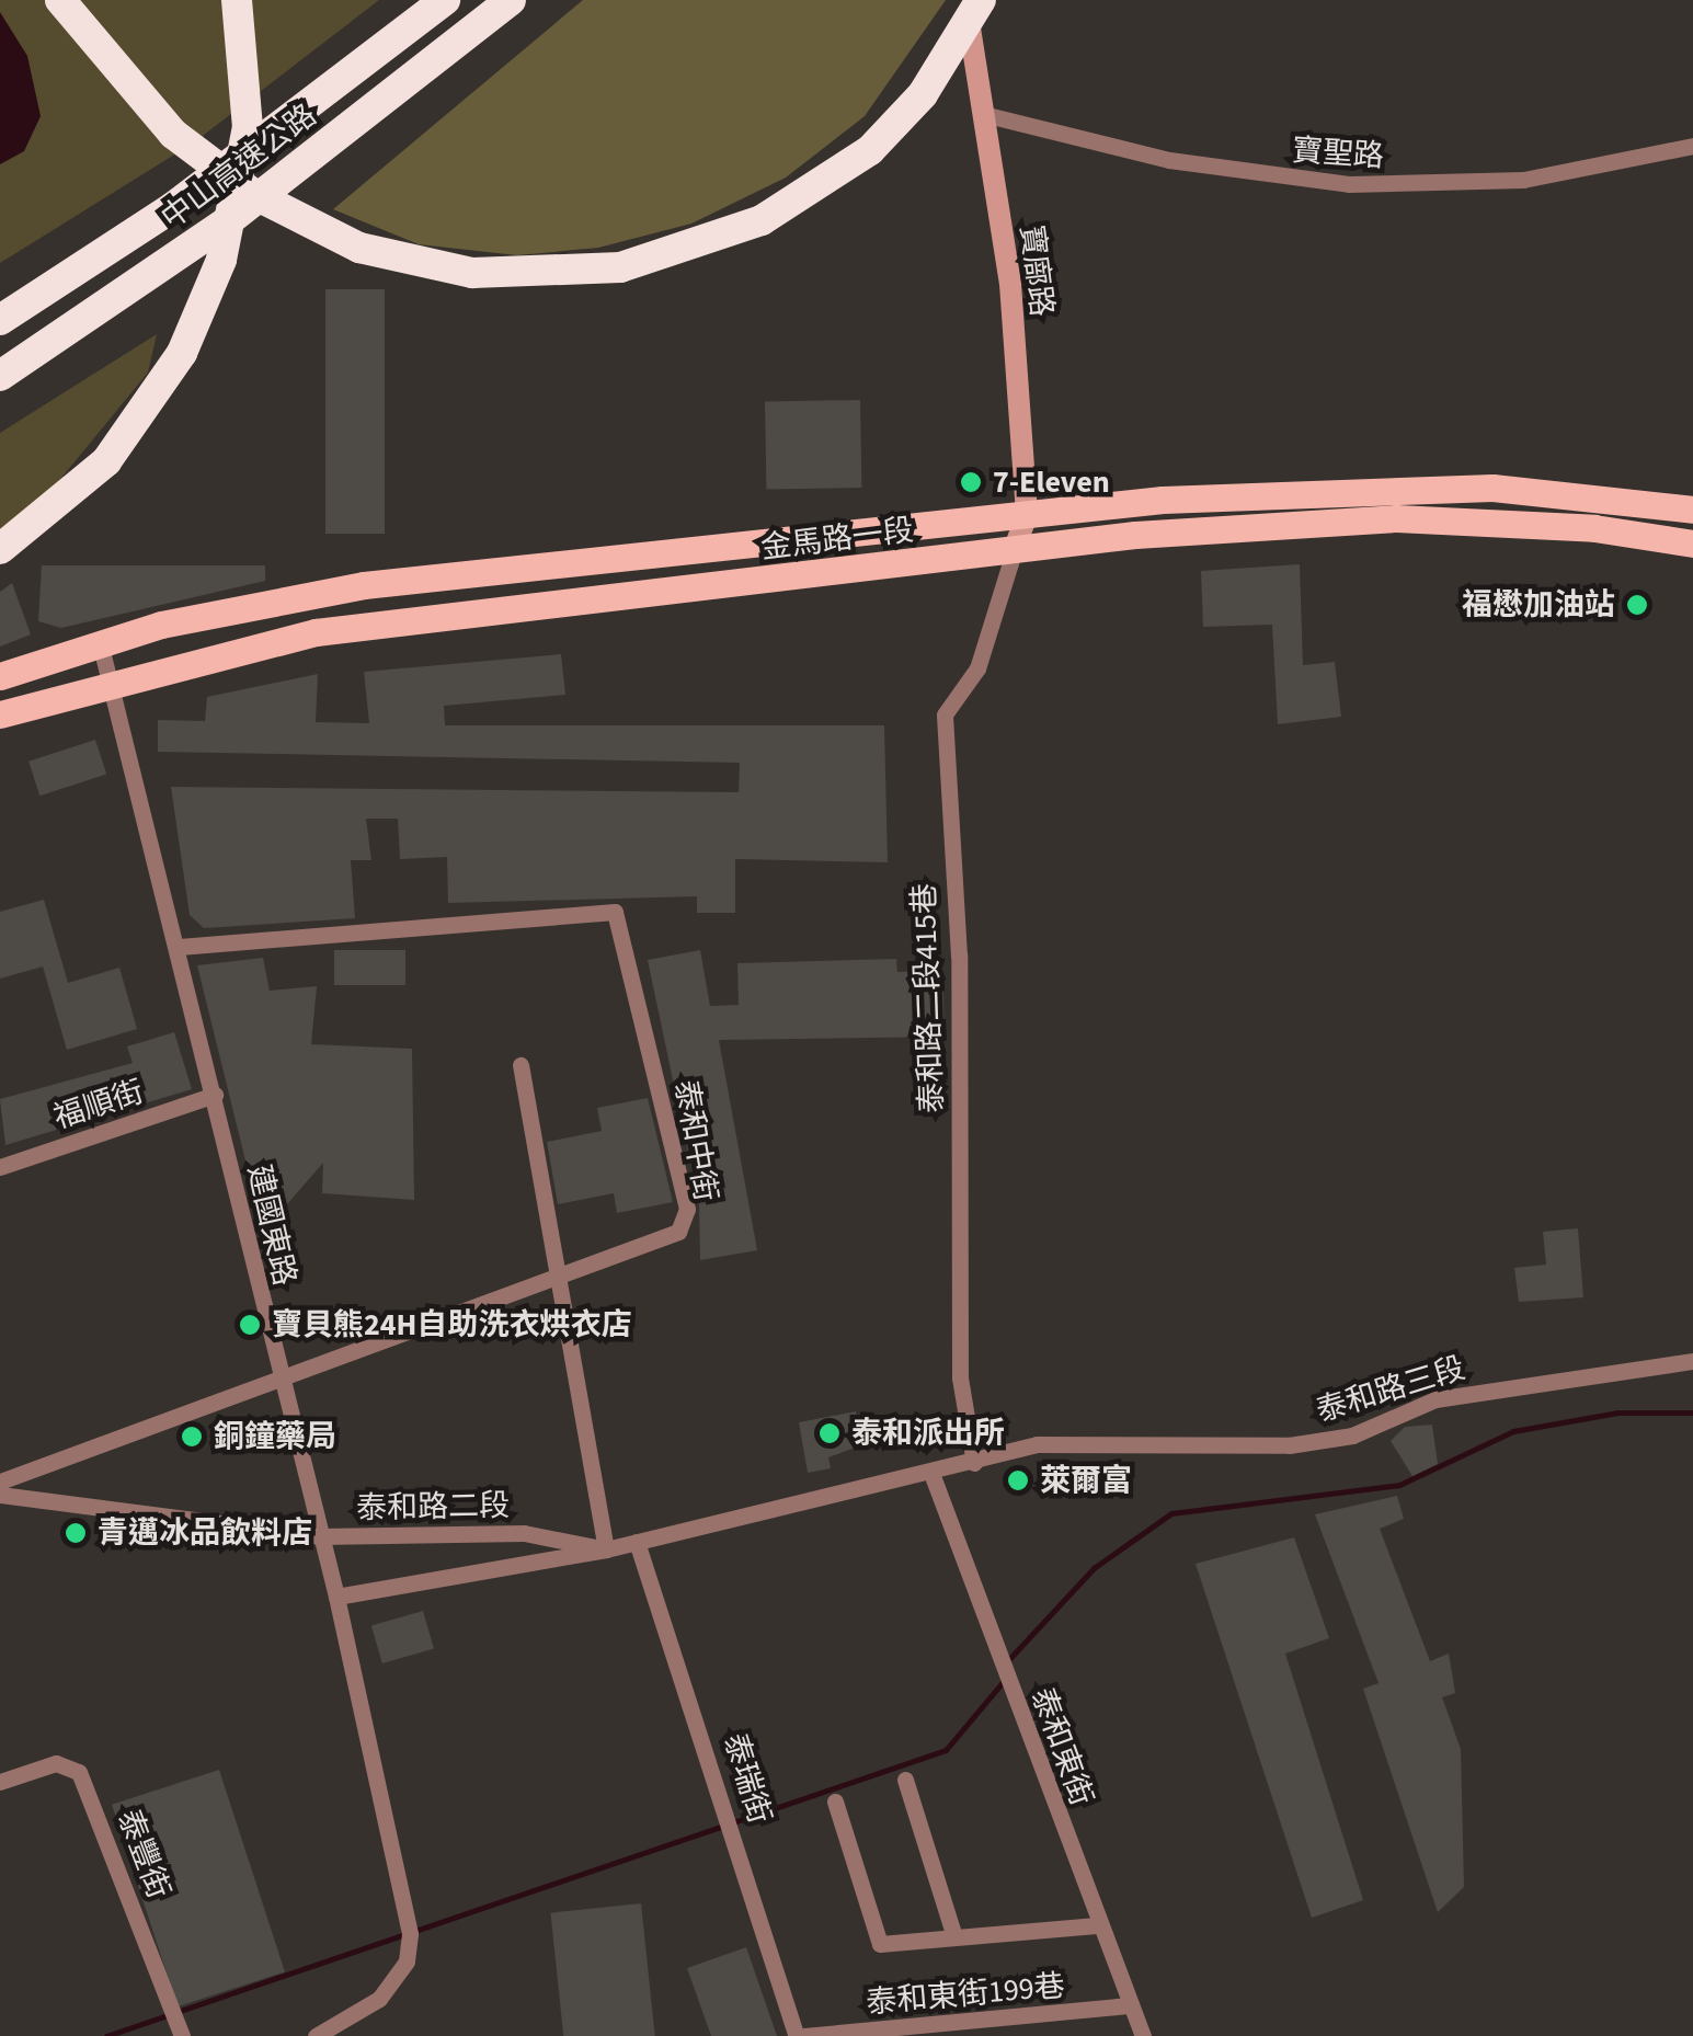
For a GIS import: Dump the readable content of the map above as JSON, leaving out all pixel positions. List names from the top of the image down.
{
  "streets": {
    "highway": ["中山高速公路"],
    "main road": ["金馬路一段"],
    "street": [
      "寶聖路",
      "寶廍路",
      "泰和路二段415巷",
      "福順街",
      "泰和中街",
      "建國東路",
      "泰和路三段",
      "泰和路二段",
      "泰和東街",
      "泰瑞街",
      "泰豐街",
      "泰和東街199巷"
    ]
  },
  "crossings": [
    ["寶聖路", "寶廍路"],
    ["寶廍路", "金馬路一段"],
    ["寶廍路", "泰和路二段415巷"],
    ["金馬路一段", "泰和路二段415巷"],
    ["金馬路一段", "建國東路"],
    ["泰和路二段415巷", "泰和路三段"],
    ["泰和路二段415巷", "泰和路二段"],
    ["福順街", "建國東路"],
    ["泰和中街", "建國東路"],
    ["建國東路", "泰和路二段"],
    ["泰和路三段", "泰和路二段"],
    ["泰和路二段", "泰和東街"],
    ["泰和路二段", "泰瑞街"],
    ["泰和東街", "泰和東街199巷"],
    ["泰瑞街", "泰和東街199巷"]
  ],
  "places": [
    "7-Eleven",
    "福懋加油站",
    "寶貝熊24H自助洗衣烘衣店",
    "泰和派出所",
    "銅鐘藥局",
    "萊爾富",
    "青邁冰品飲料店"
  ]
}
